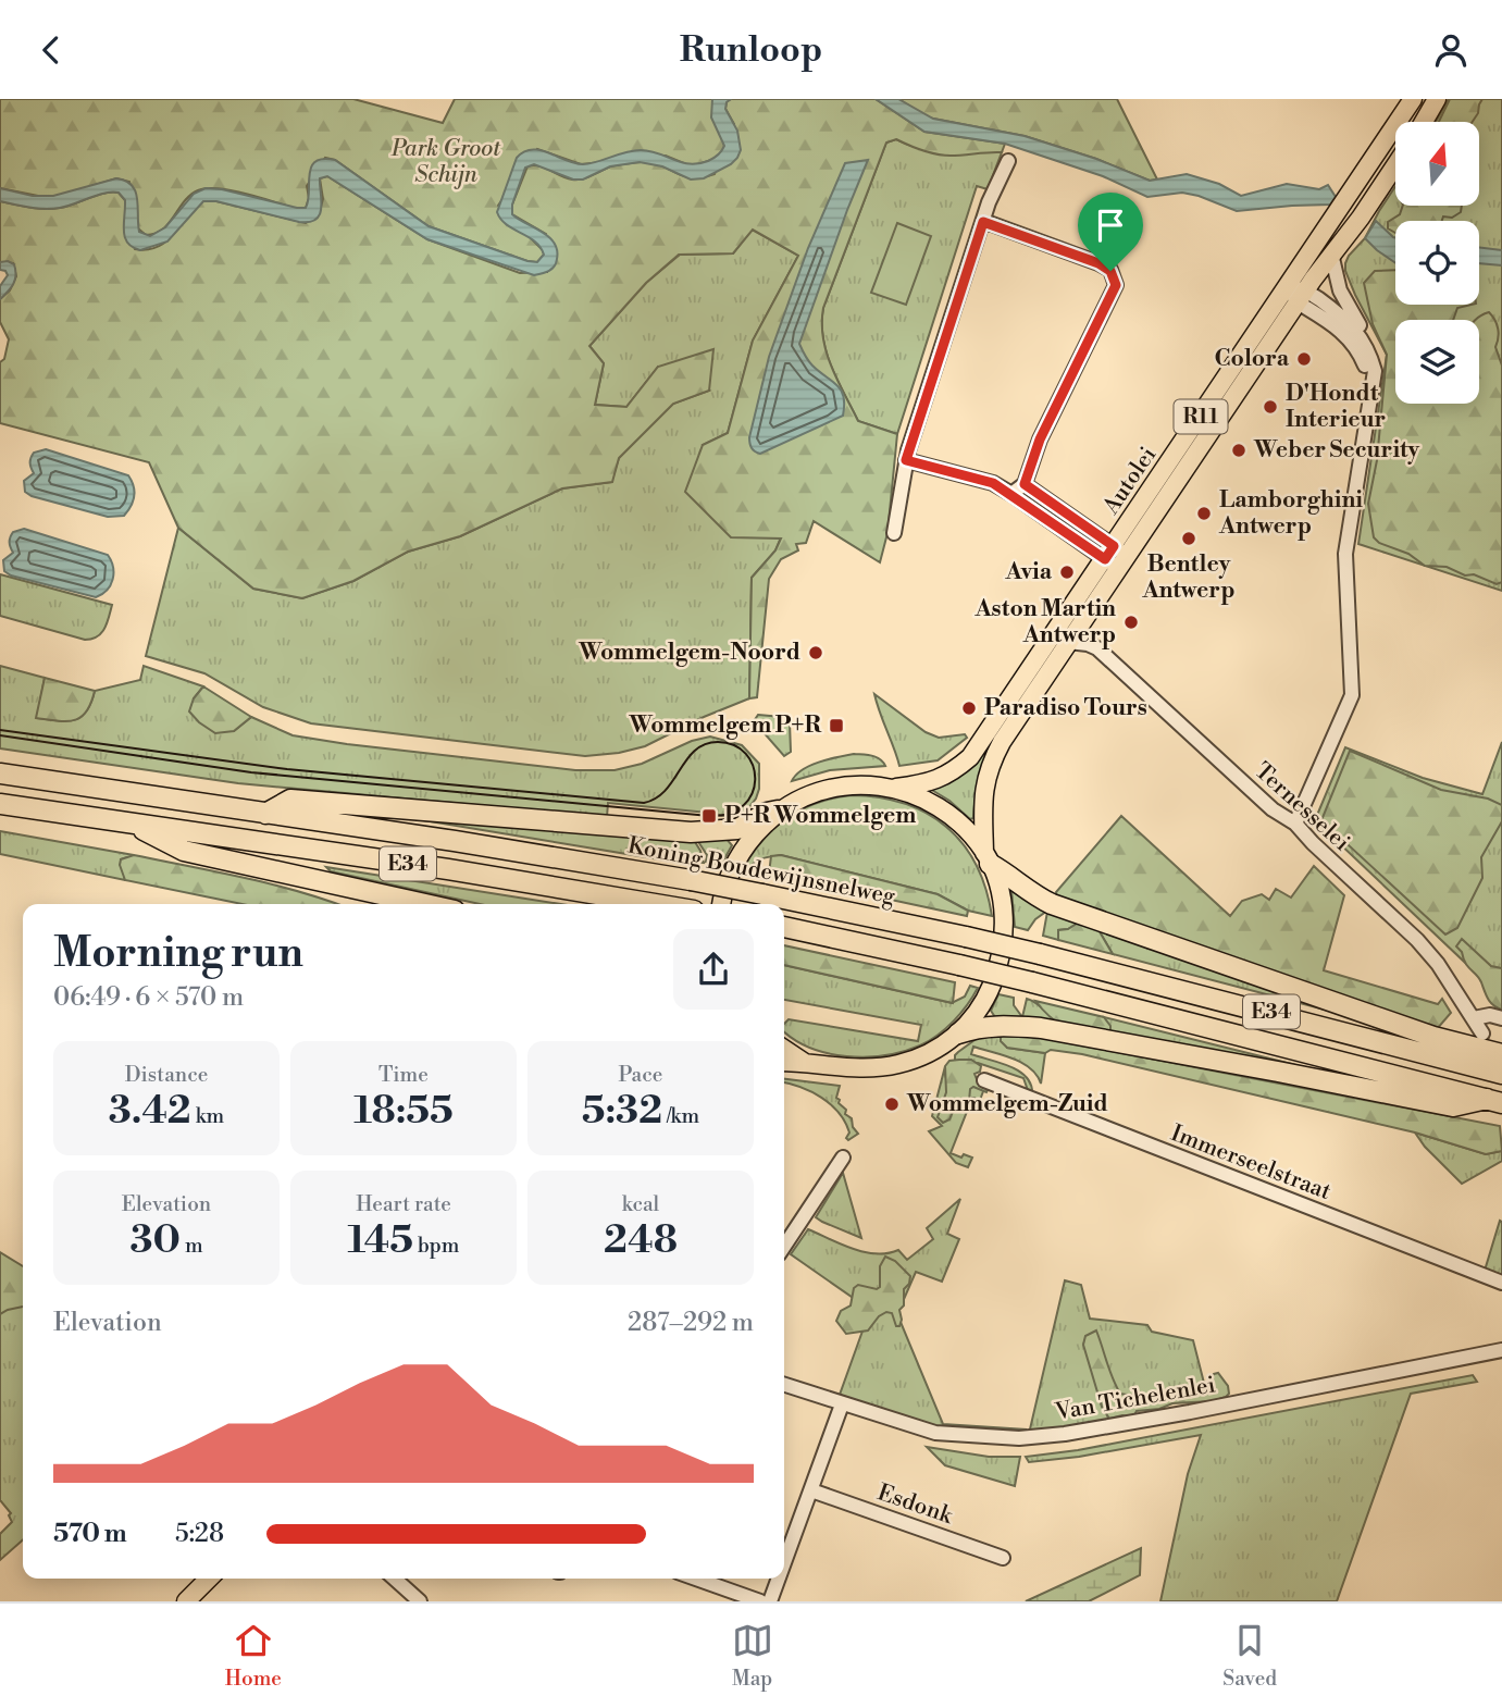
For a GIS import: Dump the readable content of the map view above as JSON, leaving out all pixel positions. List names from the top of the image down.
{
  "streets": {
    "highway": ["E34", "Koning Boudewijnsnelweg"],
    "main road": ["R11", "Autolei"],
    "street": [
      "Ternesselei",
      "Immerseelstraat",
      "Van Tichelenlei",
      "Esdonk"
    ]
  },
  "crossings": [
    ["Autolei", "Ternesselei"]
  ],
  "parks": ["Park Groot Schijn"],
  "places": {
    "other": [
      "Colora",
      "D'Hondt Interieur",
      "Weber Security",
      "Lamborghini Antwerp",
      "Bentley Antwerp",
      "Avia",
      "Aston Martin Antwerp",
      "Wommelgem-Noord",
      "Paradiso Tours",
      "Wommelgem-Zuid"
    ],
    "transit": ["Wommelgem P+R", "P+R Wommelgem"]
  },
  "north": "top",
  "page": {
    "header": "Runloop",
    "heading": ["Morning run", "06:49 · 6 × 570 m"],
    "stats": [
      ["Distance", "3.42 km"],
      ["Time", "18:55"],
      ["Pace", "5:32 /km"],
      ["Elevation", "30 m"],
      ["Heart rate", "145 bpm"],
      ["kcal", "248"]
    ],
    "chart": ["Elevation", "287–292 m"],
    "list": [
      {
        "name": "570 m",
        "note": "5:28"
      }
    ],
    "tabs": ["Home", "Map", "Saved"]
  }
}
